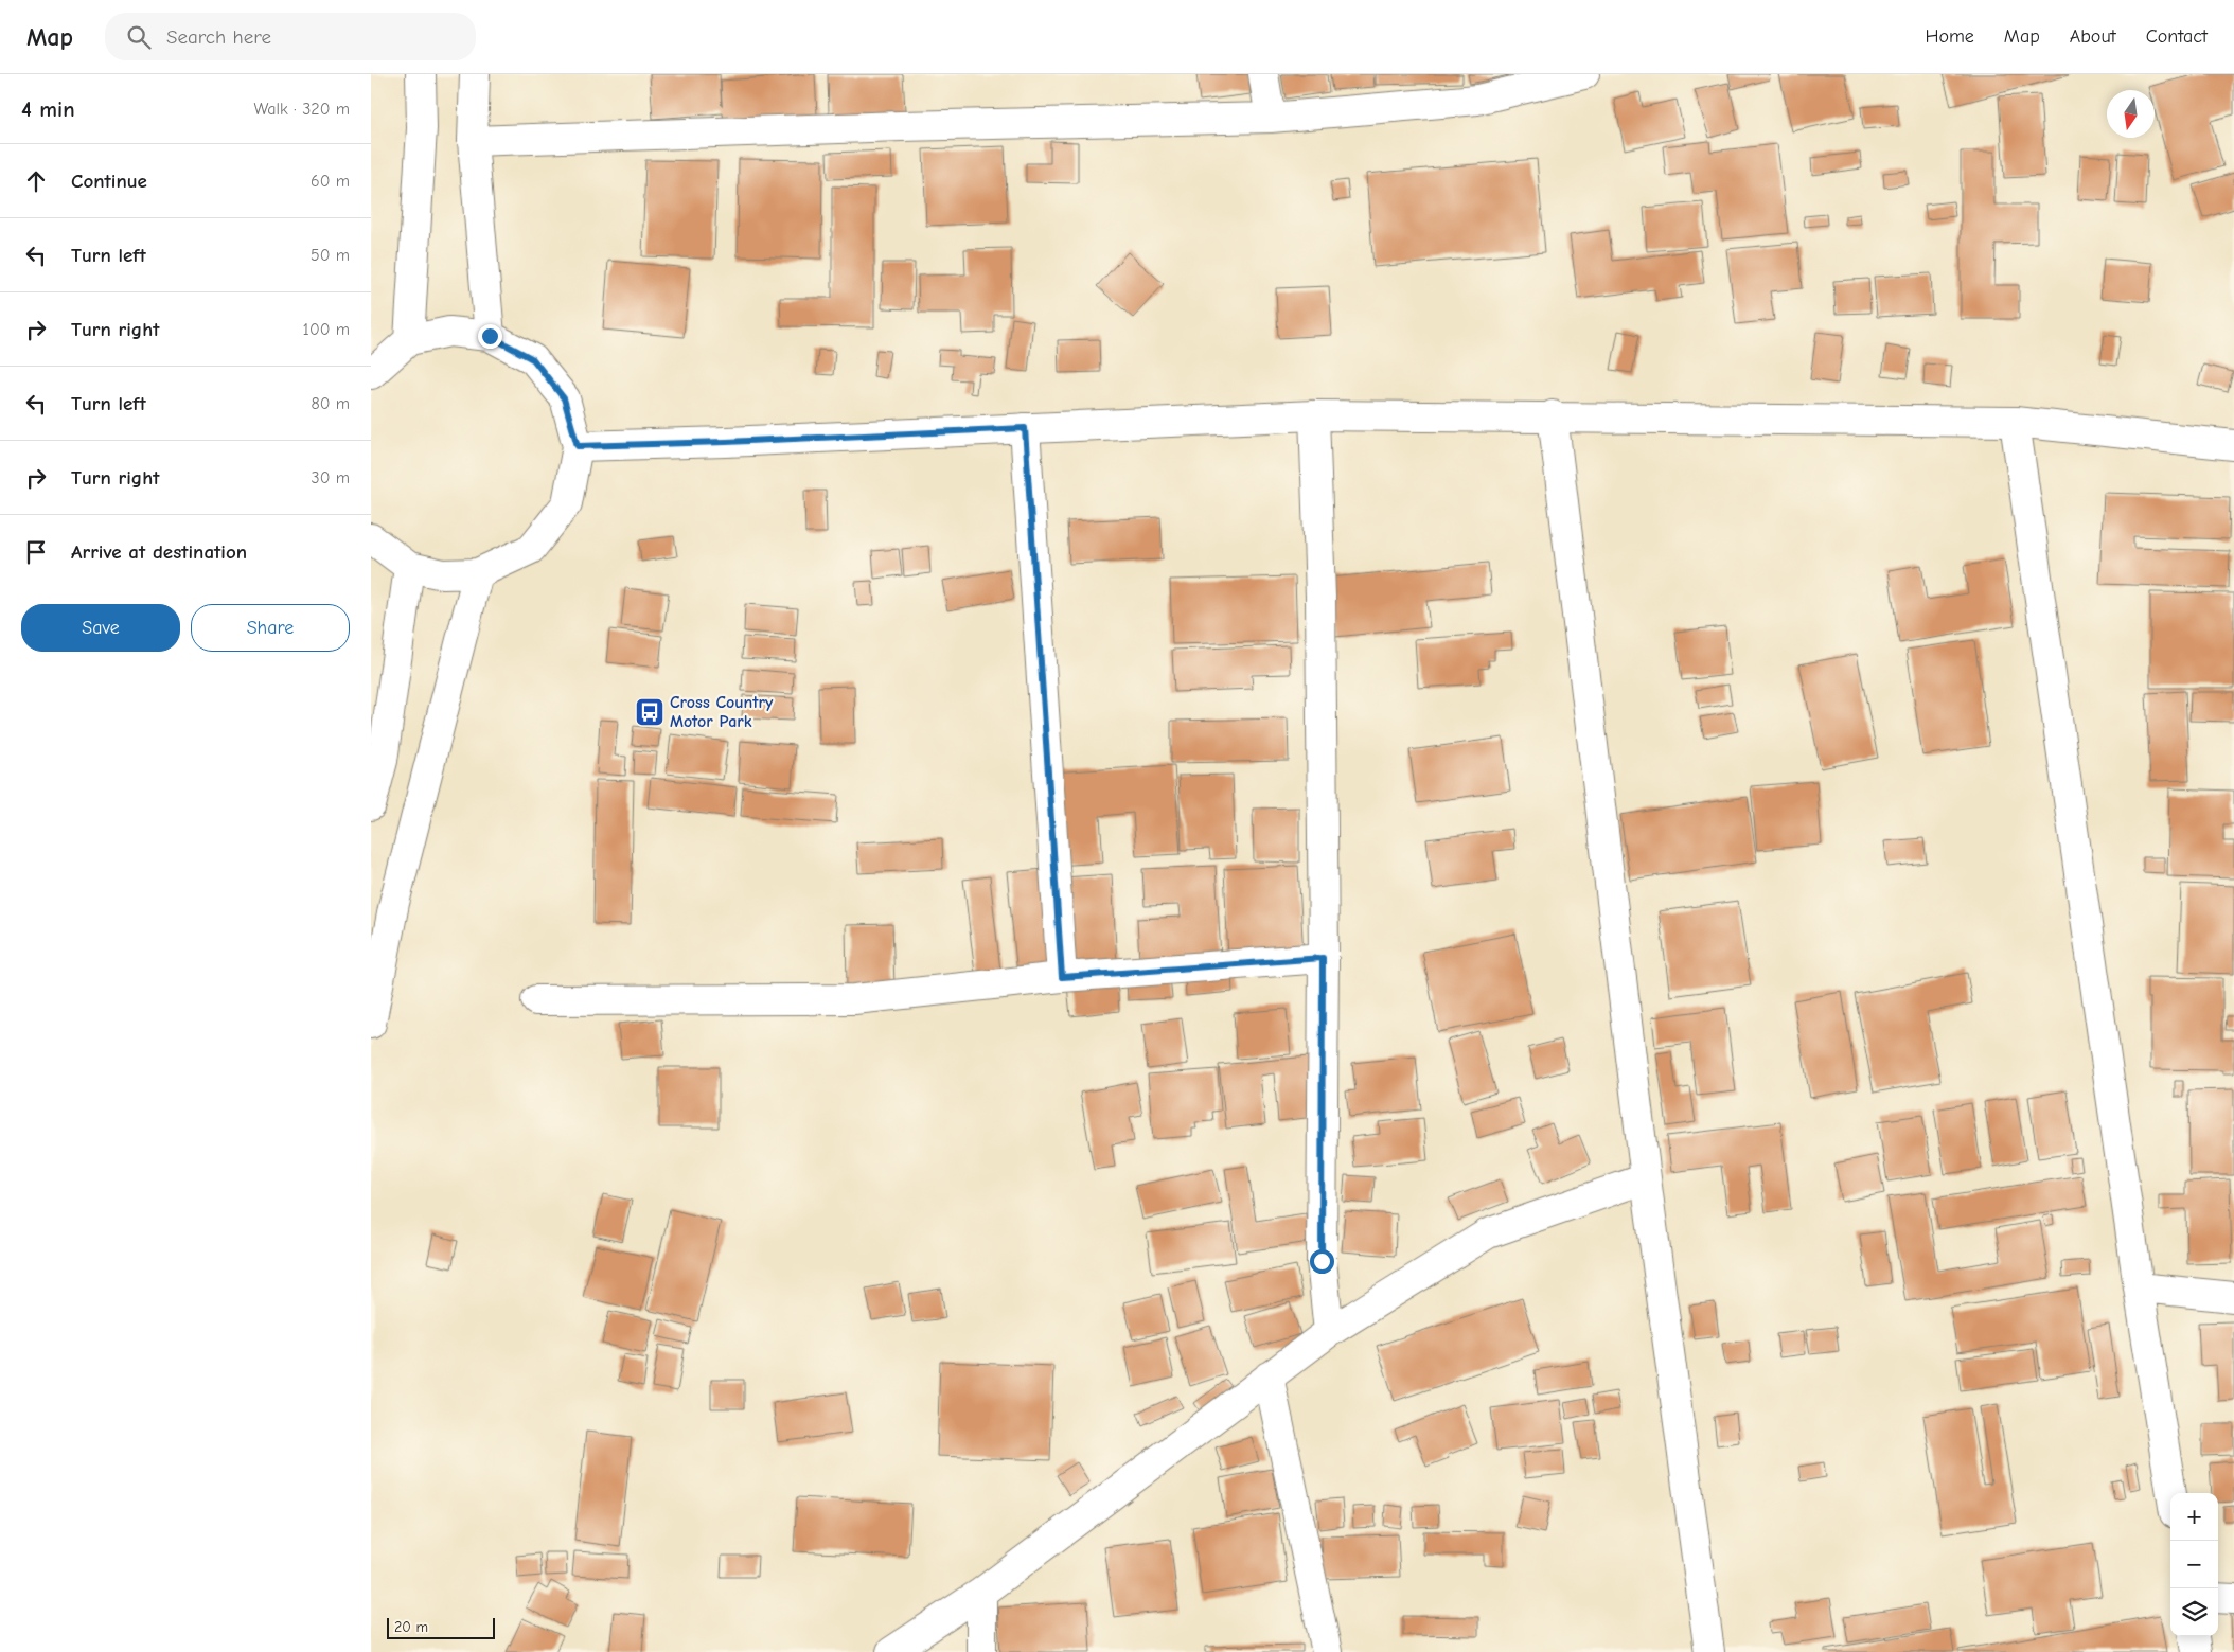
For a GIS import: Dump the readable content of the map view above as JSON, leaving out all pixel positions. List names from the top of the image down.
{
  "places": {
    "bus stop": ["Cross Country Motor Park"]
  },
  "scale_bar": "20 m",
  "north": "bottom",
  "page": {
    "header": "Map",
    "search": "Search here",
    "nav": [
      "Home",
      "Map",
      "About",
      "Contact"
    ],
    "heading": ["4 min", "Walk · 320 m"],
    "list": [
      ["Continue", "60 m"],
      ["Turn left", "50 m"],
      ["Turn right", "100 m"],
      ["Turn left", "80 m"],
      ["Turn right", "30 m"],
      "Arrive at destination"
    ],
    "buttons": ["Save", "Share"],
    "map_buttons": ["+", "−"],
    "scale": "20 m"
  }
}
